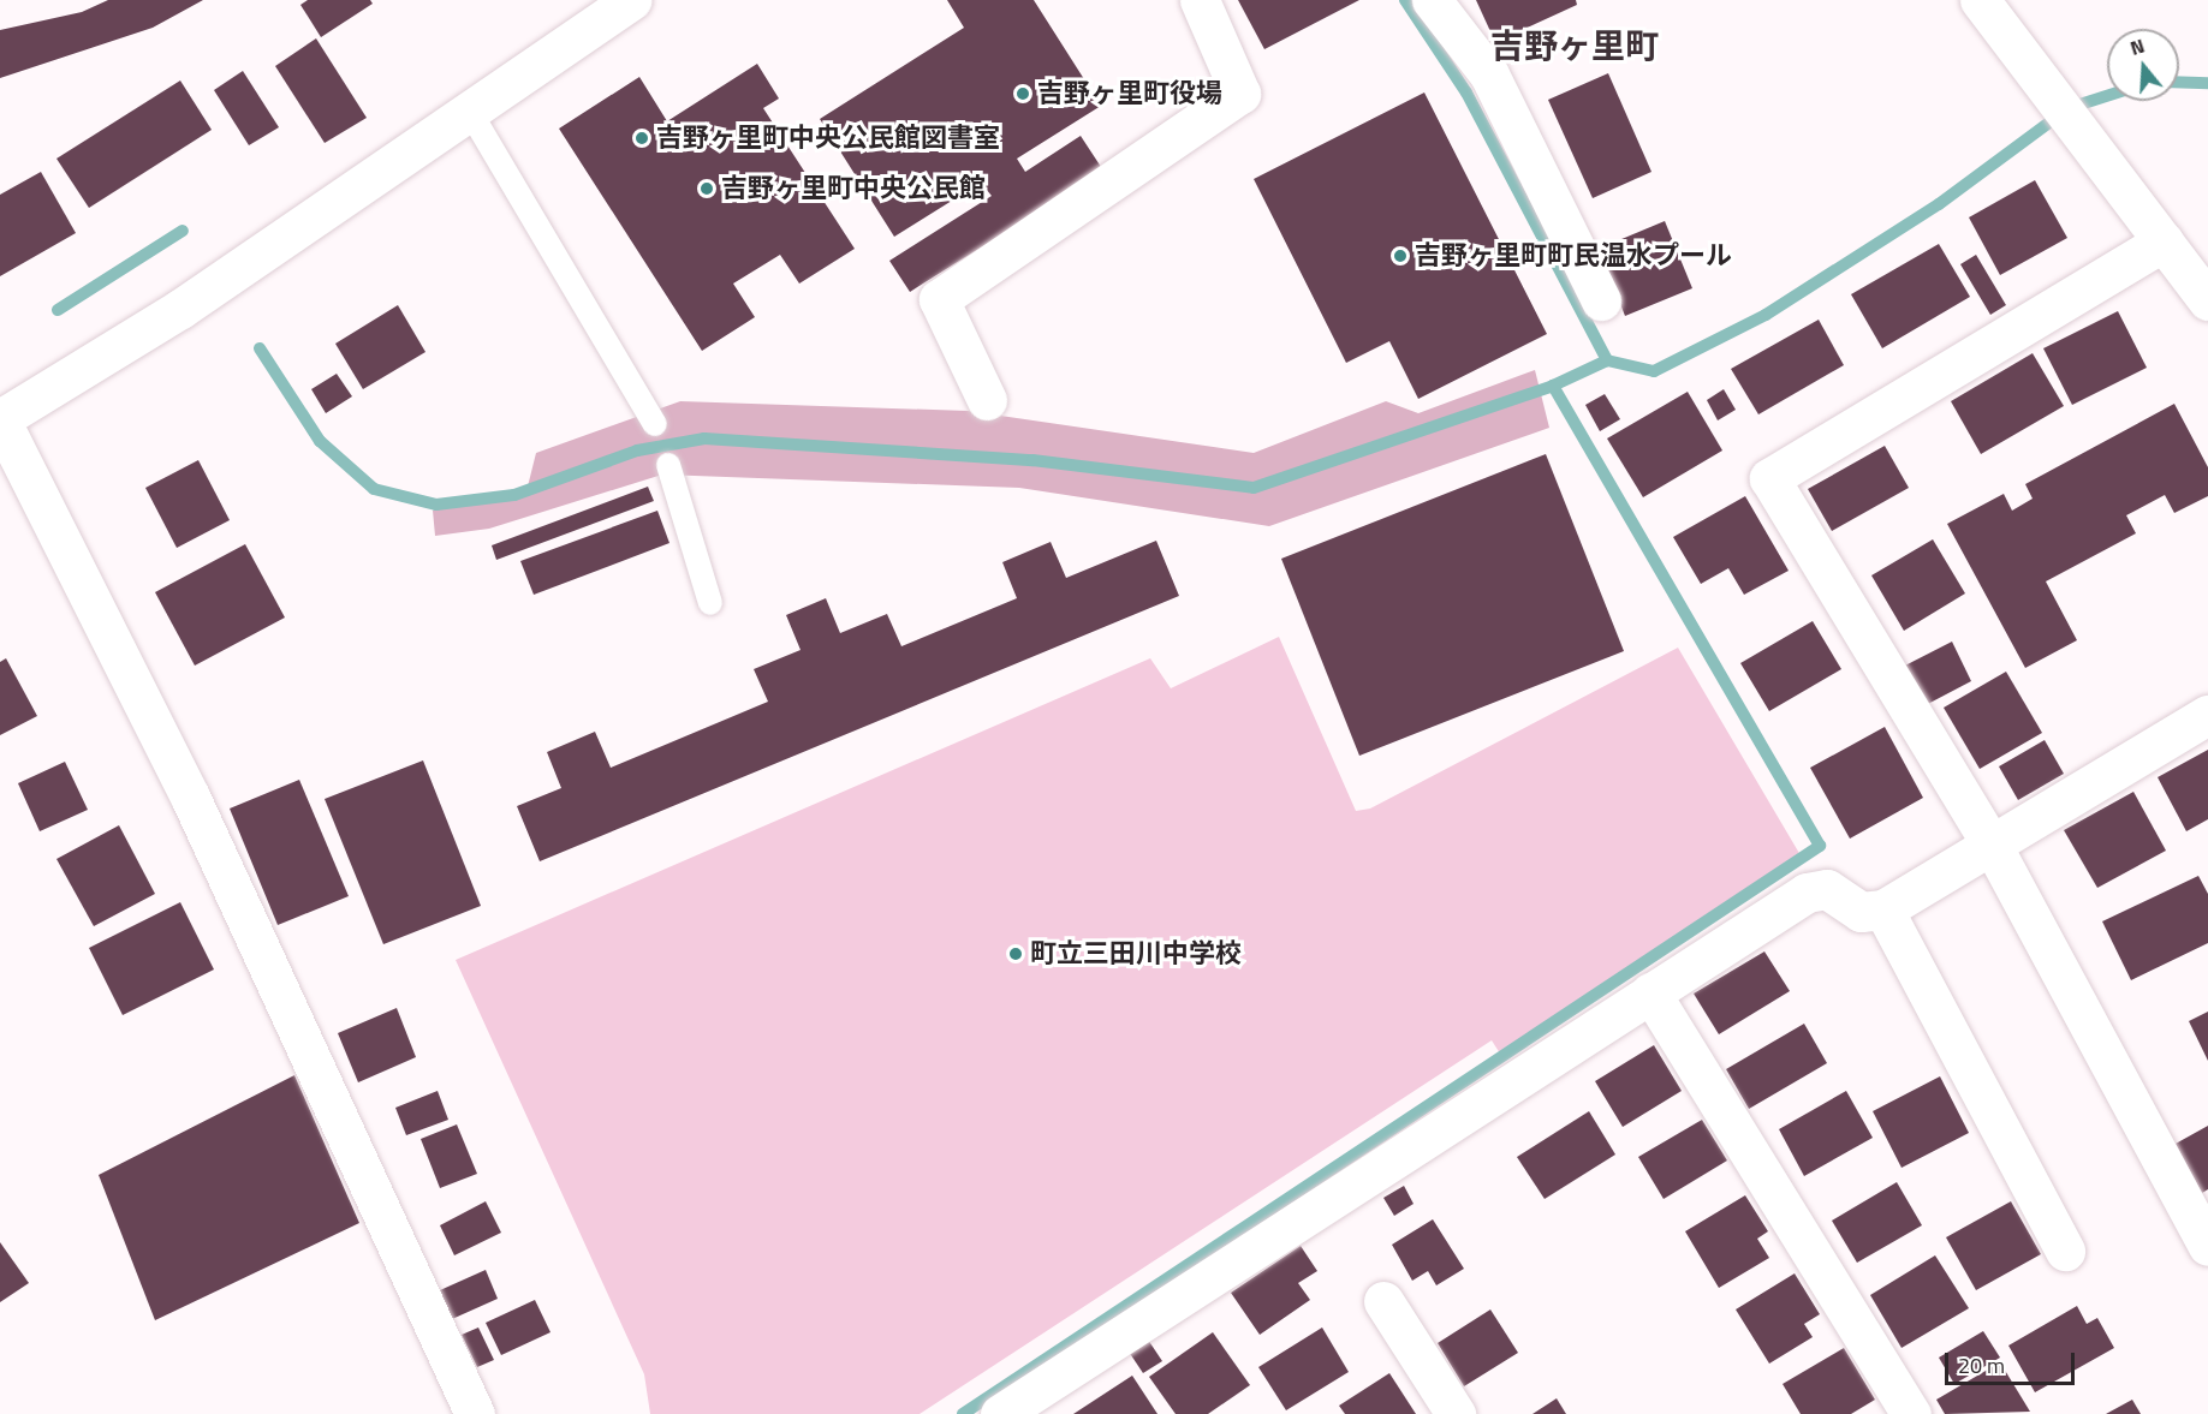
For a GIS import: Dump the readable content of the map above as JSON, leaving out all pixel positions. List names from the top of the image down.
{
  "districts": ["吉野ヶ里町"],
  "places": [
    "吉野ヶ里町役場",
    "吉野ヶ里町中央公民館図書室",
    "吉野ヶ里町中央公民館",
    "吉野ヶ里町町民温水プール",
    "町立三田川中学校"
  ],
  "scale_bar": "20 m",
  "north": "top"
}
